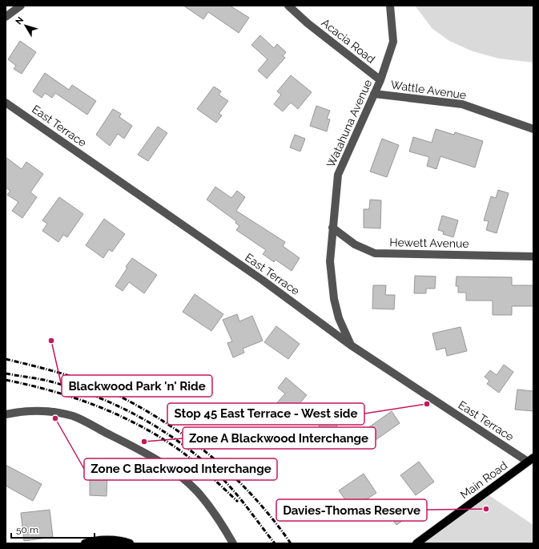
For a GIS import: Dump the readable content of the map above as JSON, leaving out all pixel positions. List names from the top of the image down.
{
  "streets": {
    "main road": ["Main Road"],
    "street": [
      "Acacia Road",
      "Wattle Avenue",
      "Watahuna Avenue",
      "East Terrace",
      "Hewett Avenue"
    ]
  },
  "crossings": [
    ["Acacia Road", "Watahuna Avenue"],
    ["Wattle Avenue", "Watahuna Avenue"],
    ["Watahuna Avenue", "East Terrace"],
    ["Watahuna Avenue", "Hewett Avenue"],
    ["East Terrace", "Main Road"]
  ],
  "places": [
    "Blackwood Park 'n' Ride",
    "Stop 45 East Terrace - West side",
    "Zone C Blackwood Interchange",
    "Zone A Blackwood Interchange",
    "Davies-Thomas Reserve"
  ],
  "scale_bar": "50 m",
  "north": "top left"
}
